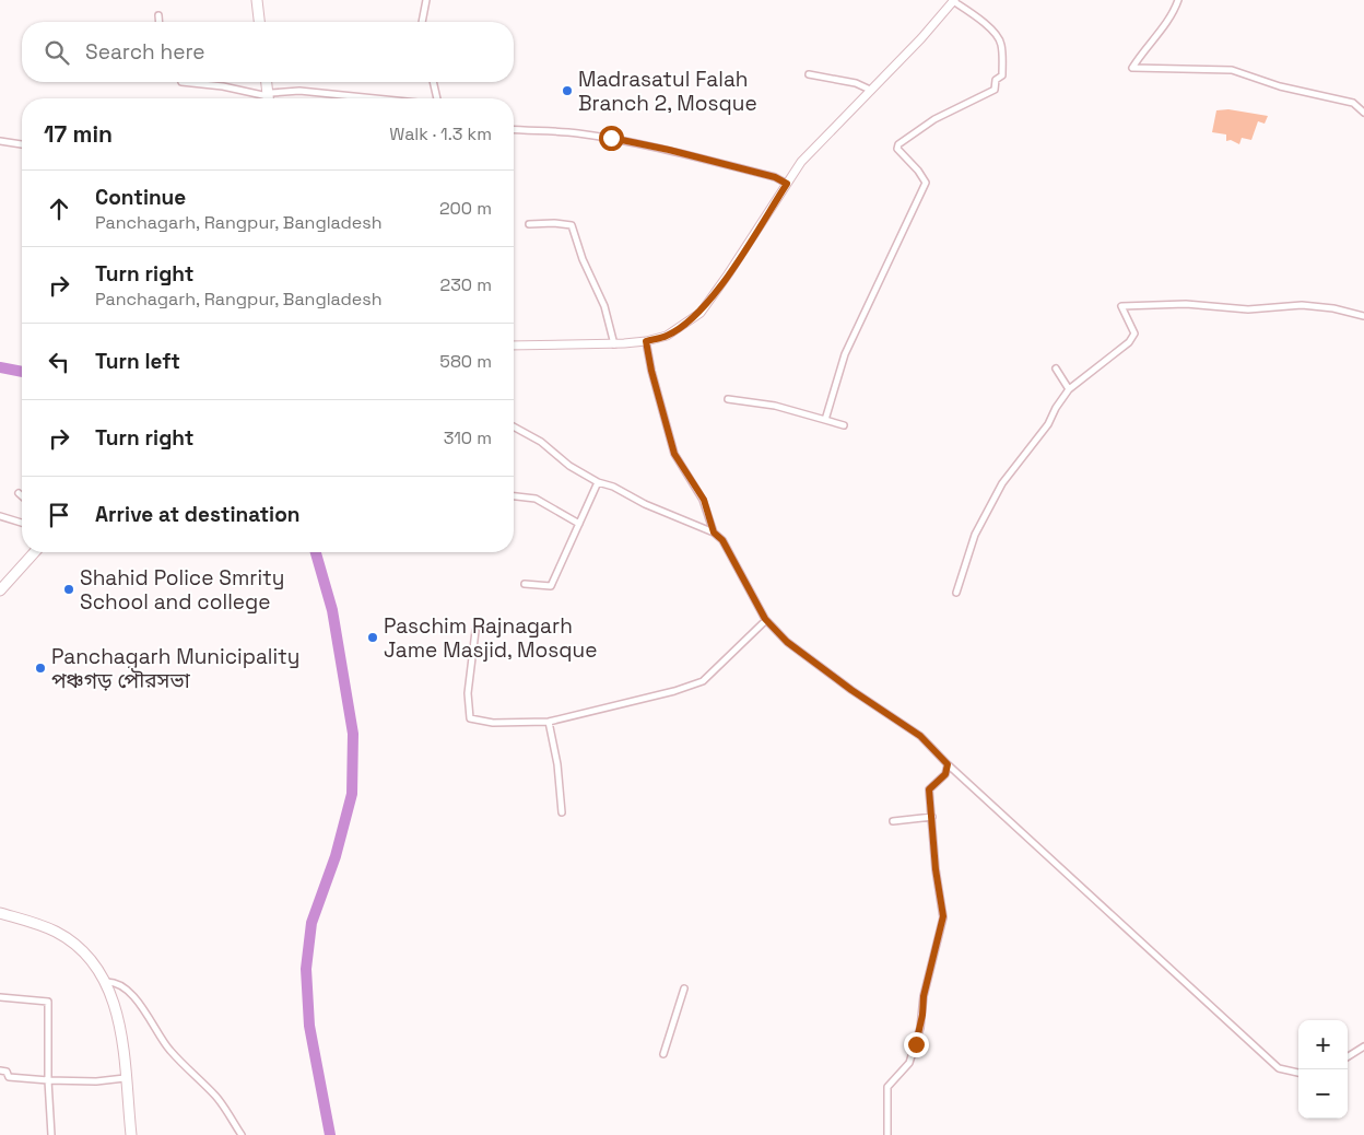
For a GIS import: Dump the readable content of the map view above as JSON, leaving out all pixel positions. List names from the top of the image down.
{
  "places": [
    "Madrasatul Falah Branch 2, Mosque",
    "Shahid Police Smrity School and college",
    "Paschim Rajnagarh Jame Masjid, Mosque",
    "Panchagarh Municipality পঞ্চগড় পৌরসভা"
  ],
  "page": {
    "search": "Search here",
    "heading": ["17 min", "Walk · 1.3 km"],
    "list": [
      ["Continue", "Panchagarh, Rangpur, Bangladesh", "200 m"],
      ["Turn right", "Panchagarh, Rangpur, Bangladesh", "230 m"],
      ["Turn left", "580 m"],
      ["Turn right", "310 m"],
      "Arrive at destination"
    ],
    "map_buttons": ["+", "−"]
  }
}
